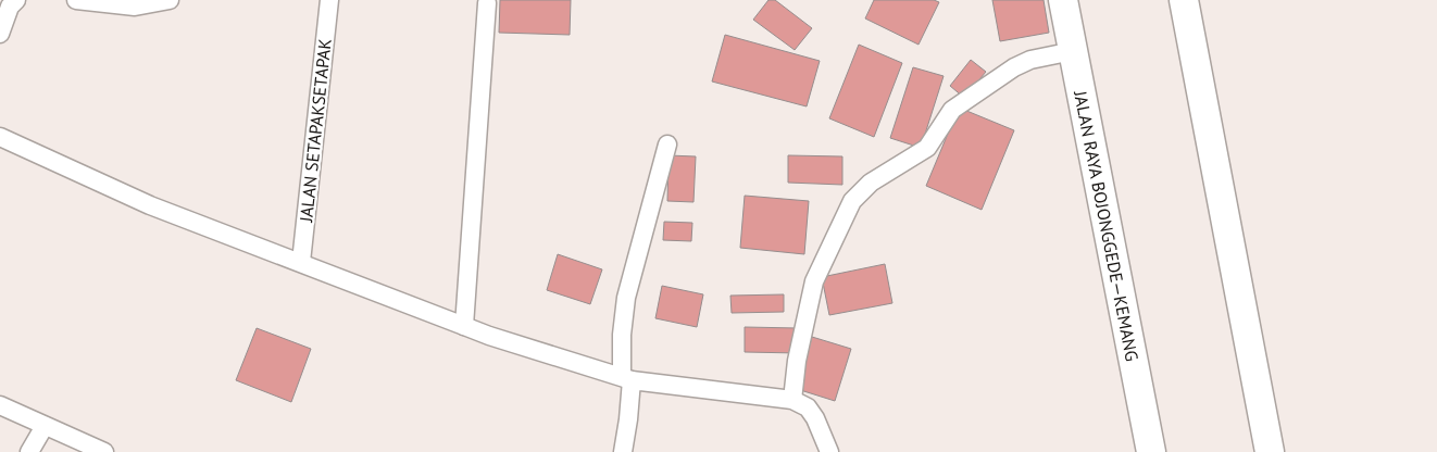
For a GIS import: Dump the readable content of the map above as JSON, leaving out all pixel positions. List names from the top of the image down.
{
  "streets": {
    "highway": ["JALAN RAYA BOJONGGEDE—KEMANG"],
    "street": ["JALAN SETAPAKSETAPAK"]
  }
}
